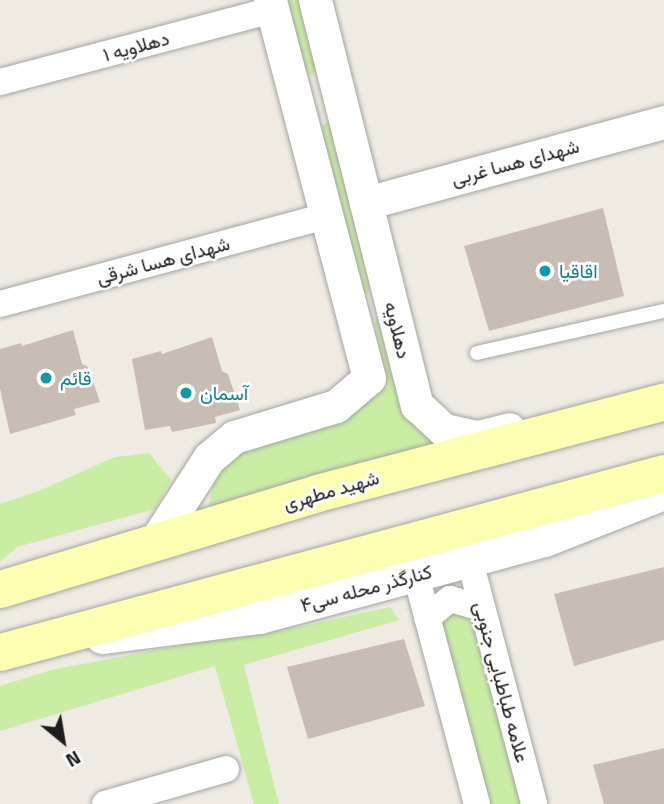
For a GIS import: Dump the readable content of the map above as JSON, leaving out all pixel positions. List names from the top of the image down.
{
  "streets": {
    "main road": ["شهید مطهری"],
    "street": [
      "دهلاویه ۱",
      "شهدای هسا غربی",
      "شهدای هسا شرقی",
      "دهلاویه",
      "کنارگذر محله سی۴",
      "علامه طباطبایی جنوبی"
    ]
  },
  "crossings": [
    ["دهلاویه ۱", "دهلاویه"],
    ["شهدای هسا غربی", "دهلاویه"],
    ["شهدای هسا شرقی", "دهلاویه"],
    ["دهلاویه", "شهید مطهری"],
    ["کنارگذر محله سی۴", "علامه طباطبایی جنوبی"]
  ],
  "places": ["اقاقیا", "قائم", "آسمان"],
  "north": "bottom right"
}
